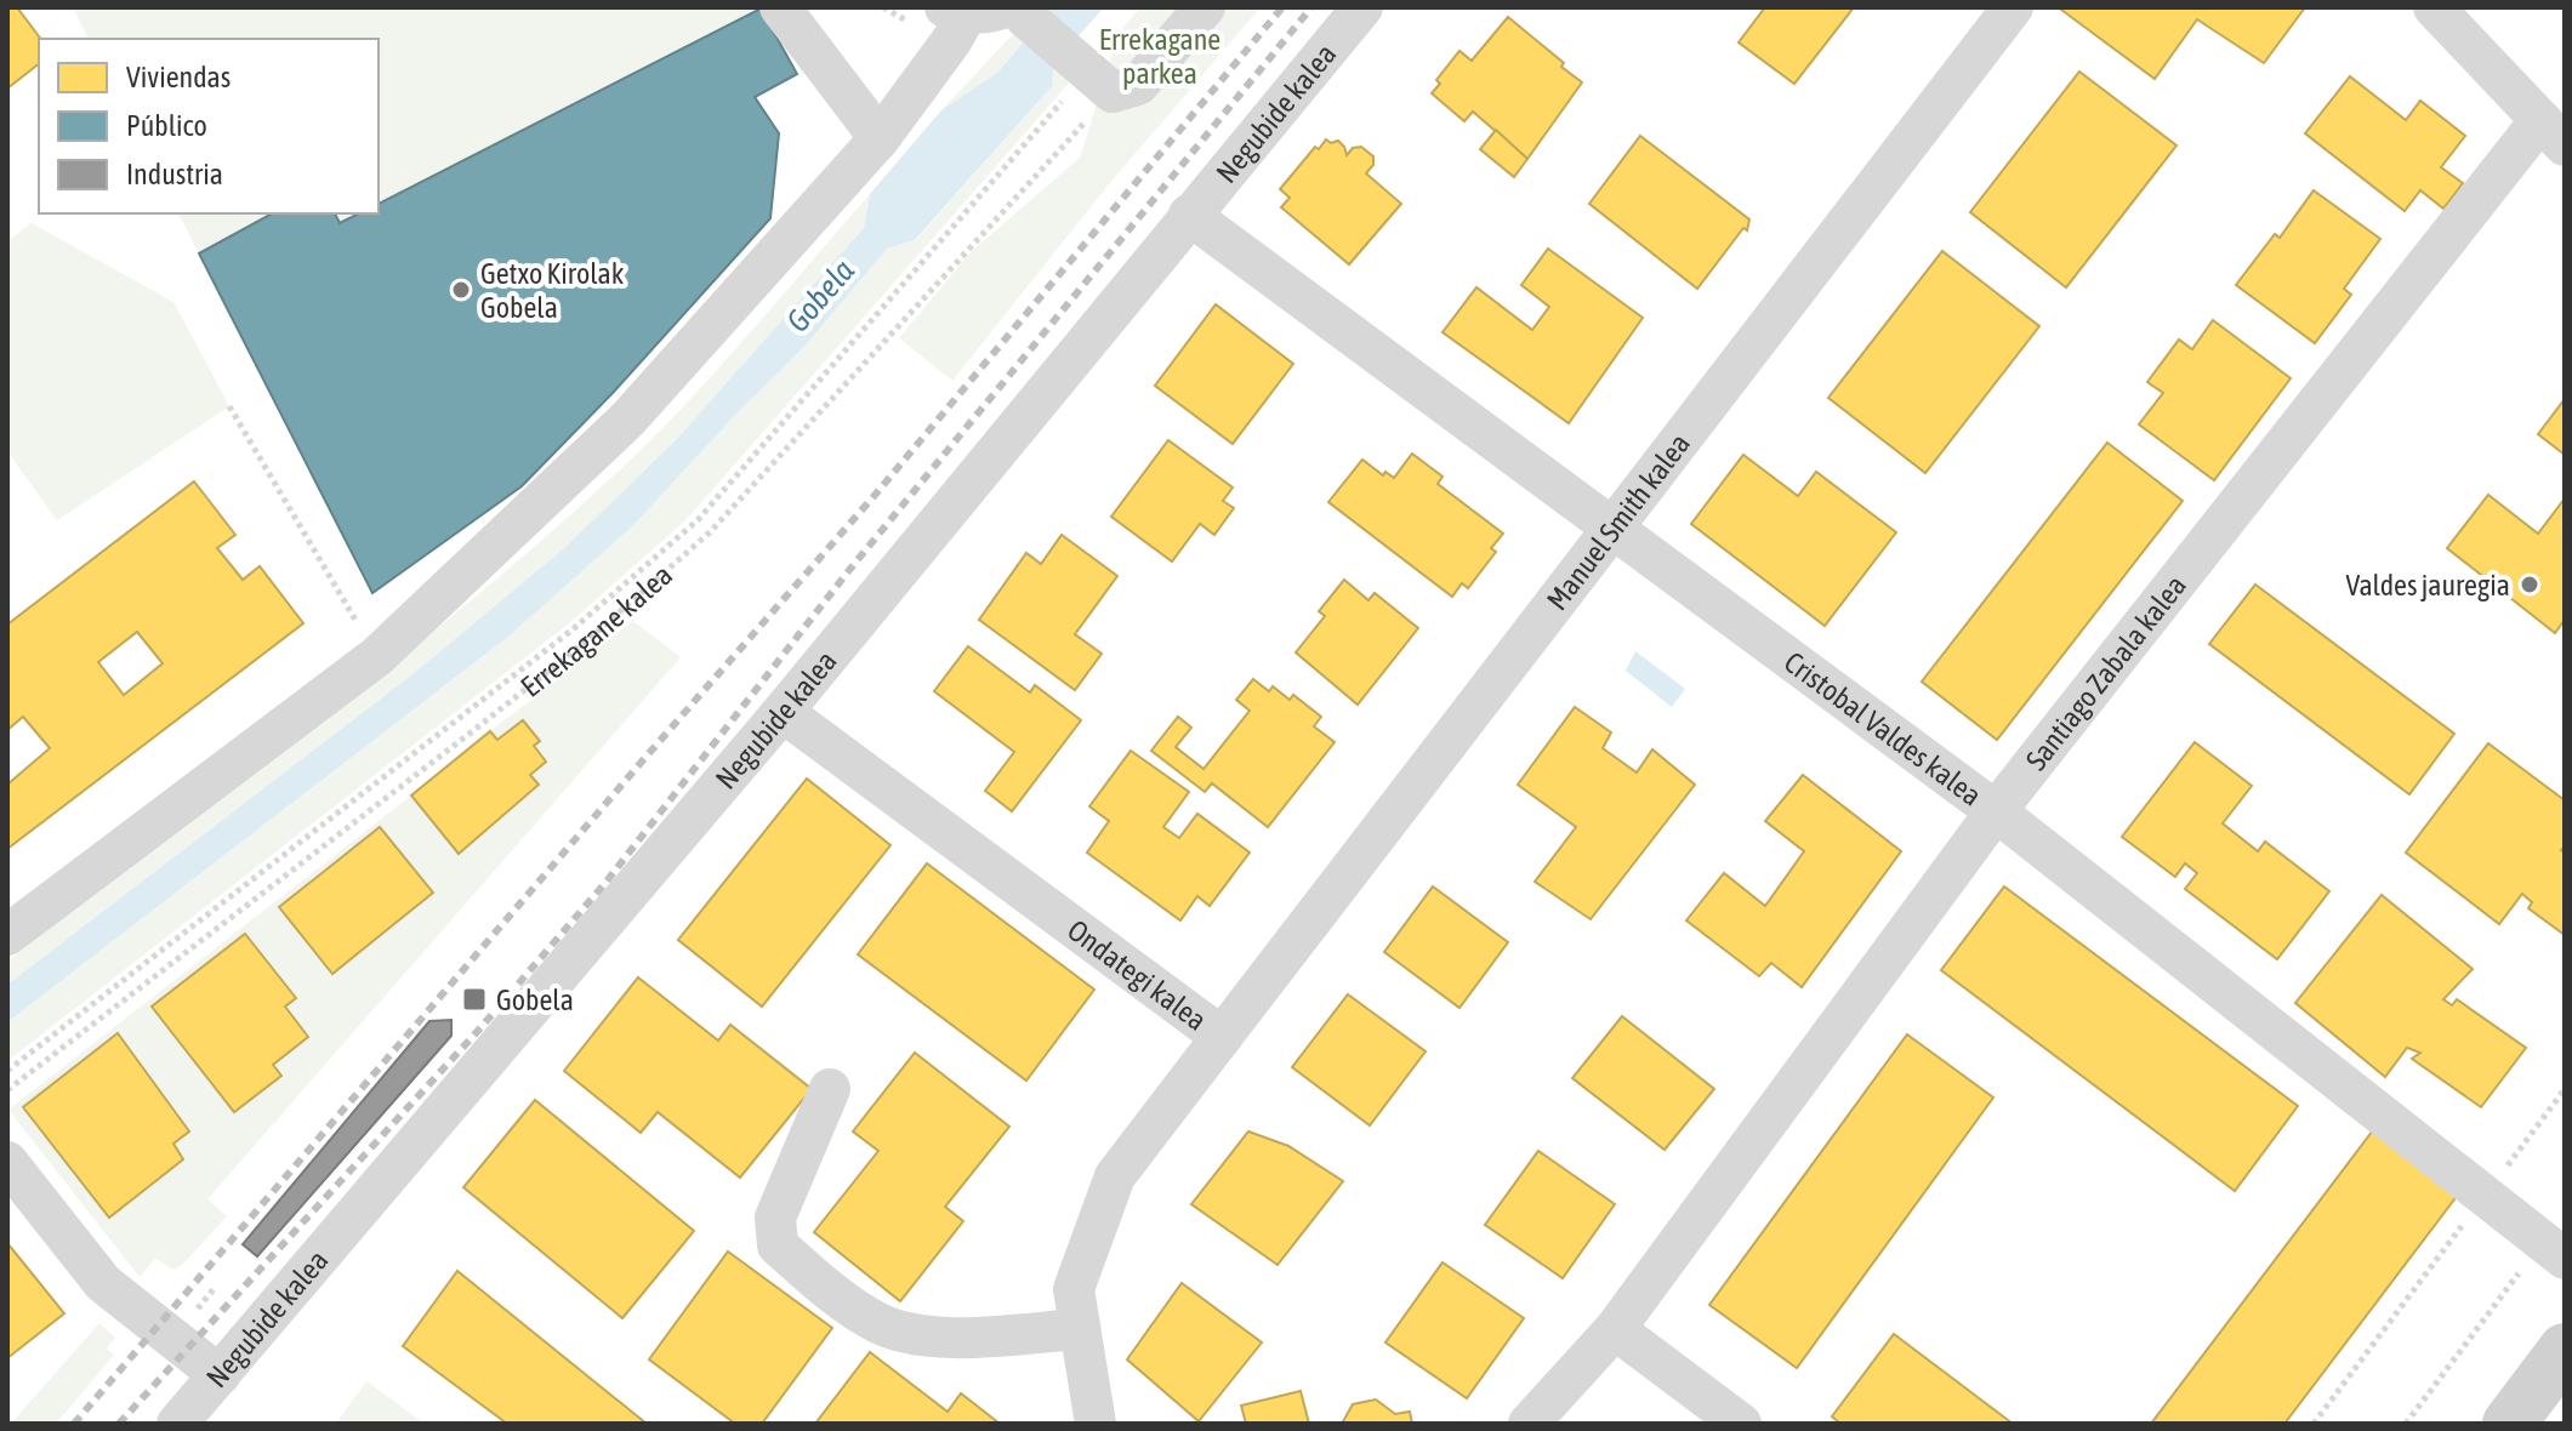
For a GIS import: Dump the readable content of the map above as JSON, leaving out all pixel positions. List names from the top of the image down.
{
  "streets": {
    "street": [
      "Negubide kalea",
      "Manuel Smith kalea",
      "Santiago Zabala kalea",
      "Cristobal Valdes kalea",
      "Ondategi kalea"
    ],
    "path": ["Errekagane kalea"]
  },
  "crossings": [
    ["Negubide kalea", "Cristobal Valdes kalea"],
    ["Negubide kalea", "Ondategi kalea"],
    ["Manuel Smith kalea", "Cristobal Valdes kalea"],
    ["Manuel Smith kalea", "Ondategi kalea"],
    ["Santiago Zabala kalea", "Cristobal Valdes kalea"]
  ],
  "water": ["Gobela"],
  "parks": ["Errekagane parkea"],
  "places": {
    "other": ["Getxo Kirolak Gobela", "Valdes jauregia"],
    "transit": ["Gobela"]
  },
  "legend": ["Viviendas", "Público", "Industria"]
}
